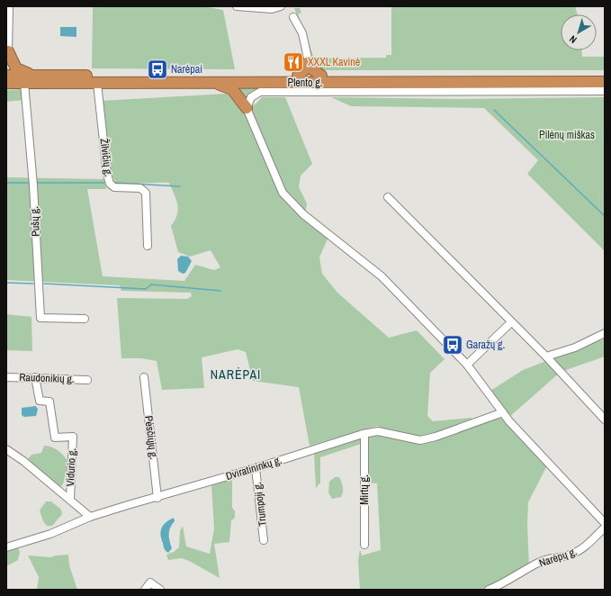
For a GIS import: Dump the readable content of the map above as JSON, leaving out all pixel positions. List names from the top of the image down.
{
  "streets": {
    "highway": ["Plento g."],
    "street": [
      "Žilvičių g.",
      "Pušų g.",
      "Raudonikių g.",
      "Pėsčiųjų g.",
      "Vidurio g.",
      "Dviratininkų g.",
      "Mirtų g.",
      "Trumpoji g.",
      "Narėpų g."
    ]
  },
  "crossings": [
    ["Plento g.", "Žilvičių g."],
    ["Plento g.", "Pušų g."],
    ["Raudonikių g.", "Vidurio g."],
    ["Pėsčiųjų g.", "Dviratininkų g."],
    ["Dviratininkų g.", "Mirtų g."],
    ["Dviratininkų g.", "Trumpoji g."]
  ],
  "districts": ["NARĖPAI"],
  "parks": ["Pilėnų miškas"],
  "places": {
    "restaurant": ["XXXL Kavinė"],
    "bus stop": ["Narėpai", "Garažų g."]
  },
  "north": "bottom left"
}
